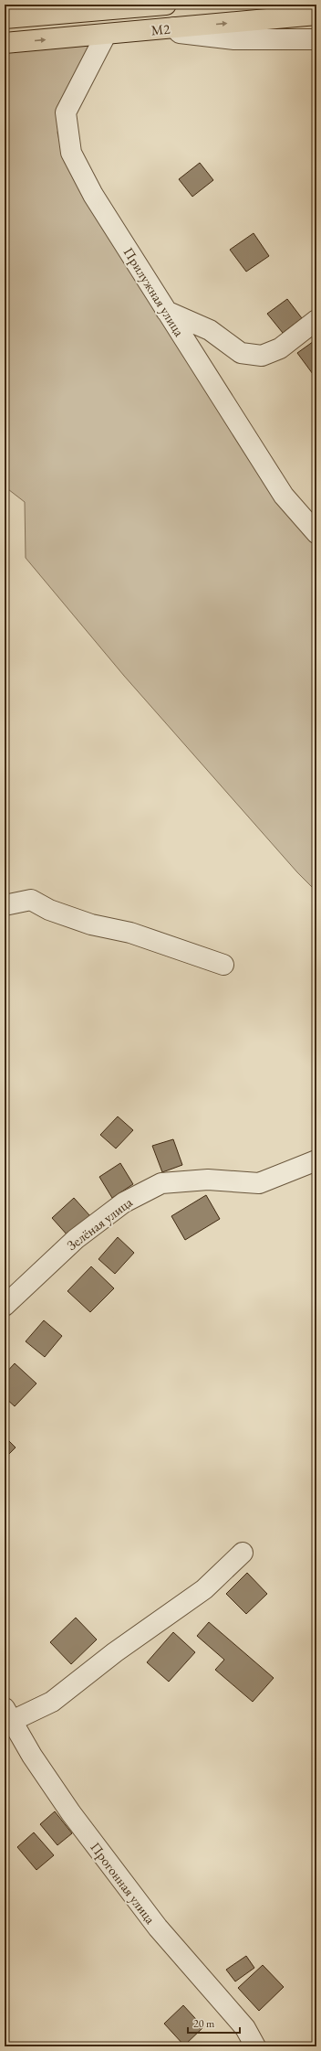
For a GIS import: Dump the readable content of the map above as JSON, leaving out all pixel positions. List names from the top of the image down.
{
  "streets": {
    "highway": ["М2"],
    "street": ["Прилужная улица", "Зелёная улица", "Прогонная улица"]
  },
  "crossings": [
    ["М2", "Прилужная улица"]
  ],
  "scale_bar": "20 m"
}
